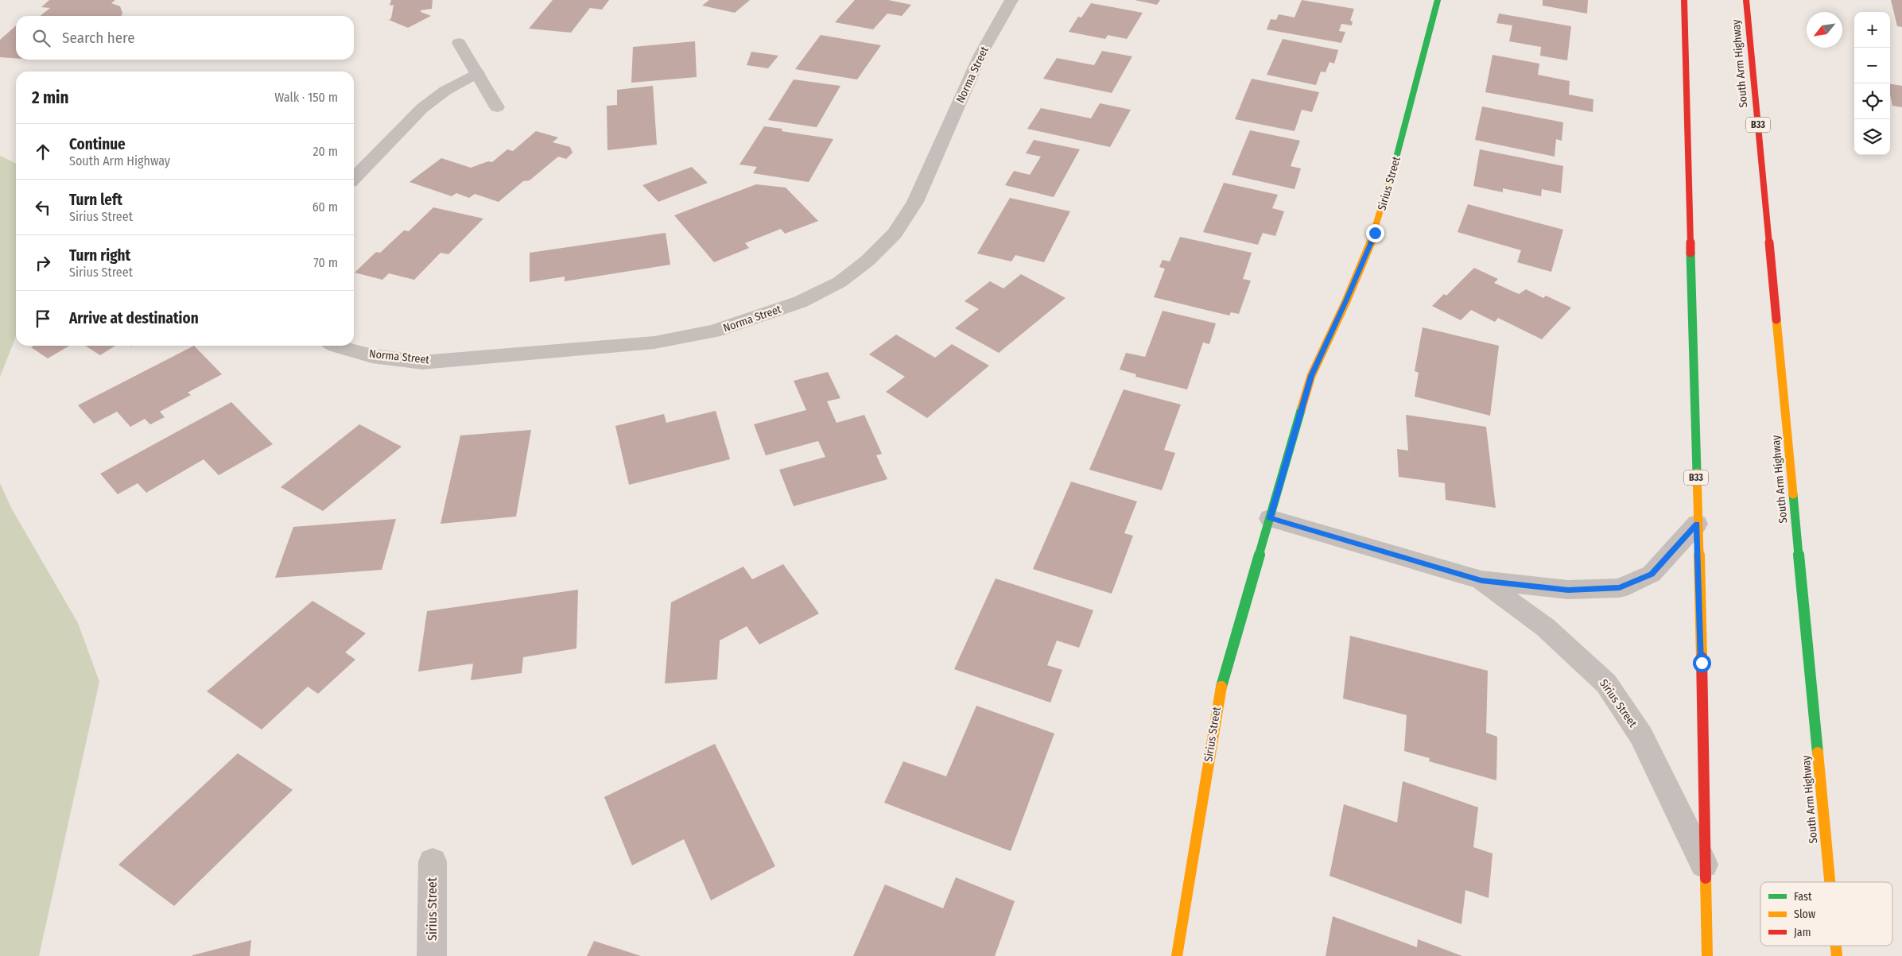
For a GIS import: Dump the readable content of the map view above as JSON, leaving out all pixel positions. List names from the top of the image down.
{
  "streets": {
    "main road": ["South Arm Highway", "B33", "Sirius Street"],
    "street": ["Norma Street"]
  },
  "crossings": [
    ["B33", "Sirius Street"]
  ],
  "legend": ["Fast", "Slow", "Jam"],
  "north": "bottom left",
  "page": {
    "map_buttons": ["+", "−"],
    "search": "Search here",
    "heading": ["2 min", "Walk · 150 m"],
    "list": [
      ["Continue", "South Arm Highway", "20 m"],
      ["Turn left", "Sirius Street", "60 m"],
      ["Turn right", "Sirius Street", "70 m"],
      "Arrive at destination"
    ]
  }
}
